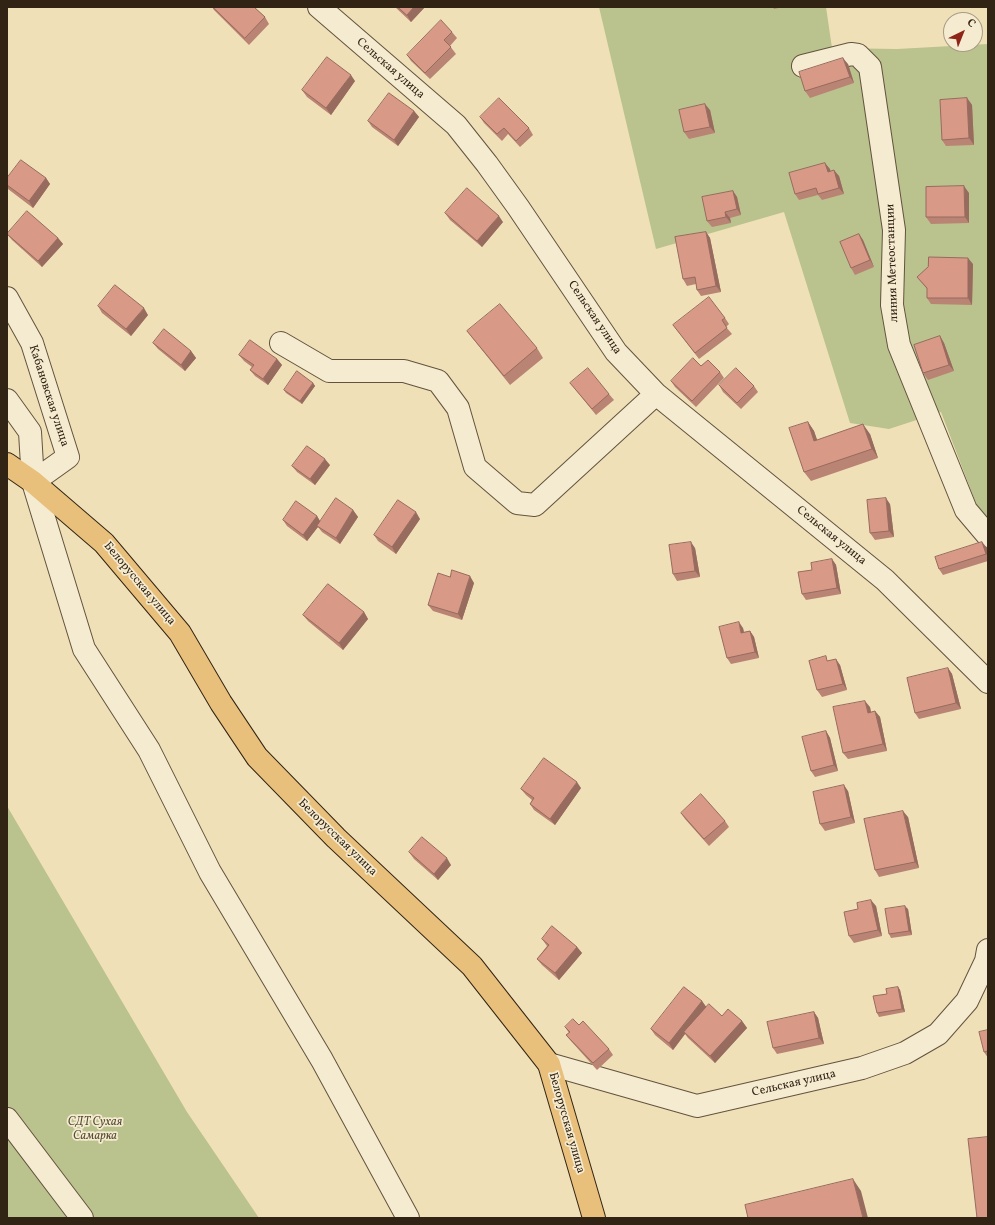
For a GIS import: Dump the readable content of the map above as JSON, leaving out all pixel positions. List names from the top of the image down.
{
  "streets": {
    "main road": ["Белорусская улица"],
    "street": ["Сельская улица", "линия Метеостанции", "Кабановская улица"]
  },
  "crossings": [
    ["Сельская улица", "Белорусская улица"],
    ["Кабановская улица", "Белорусская улица"]
  ],
  "parks": ["СДТ Сухая Самарка"],
  "north": "top right"
}
